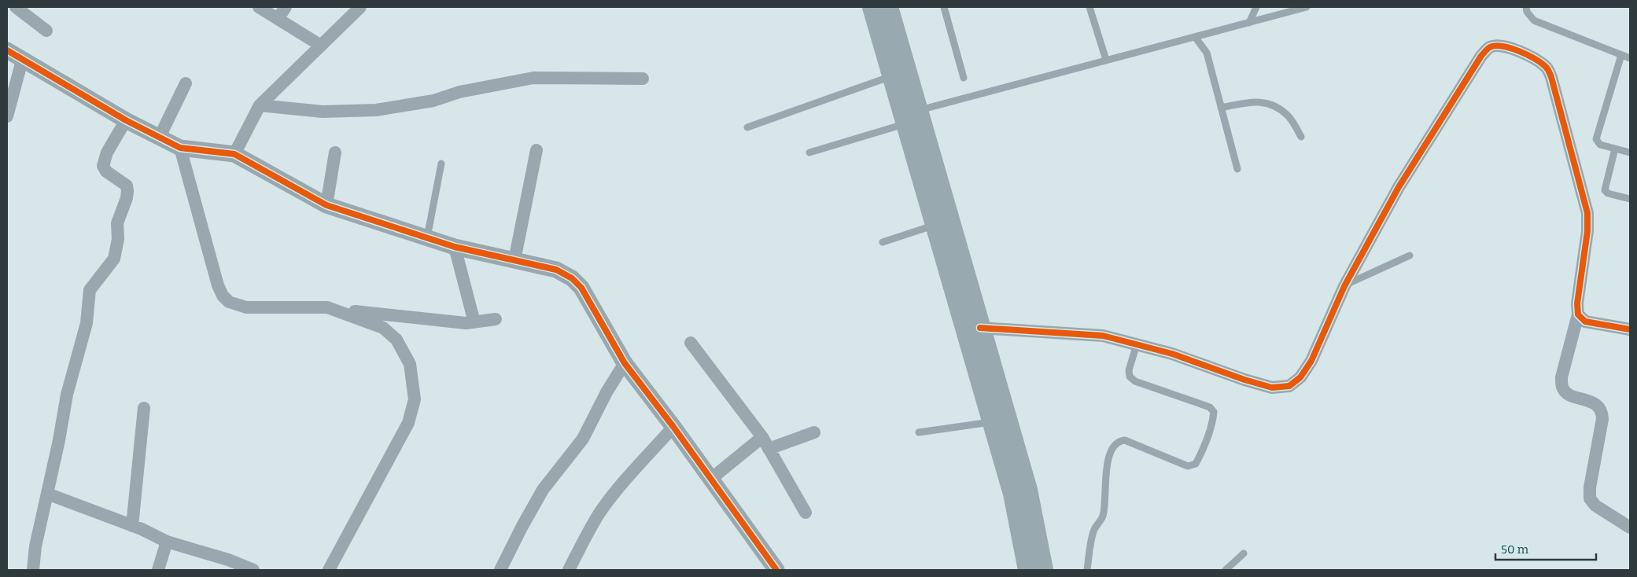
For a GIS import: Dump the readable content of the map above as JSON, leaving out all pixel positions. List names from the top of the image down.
{
  "scale_bar": "50 m"
}
